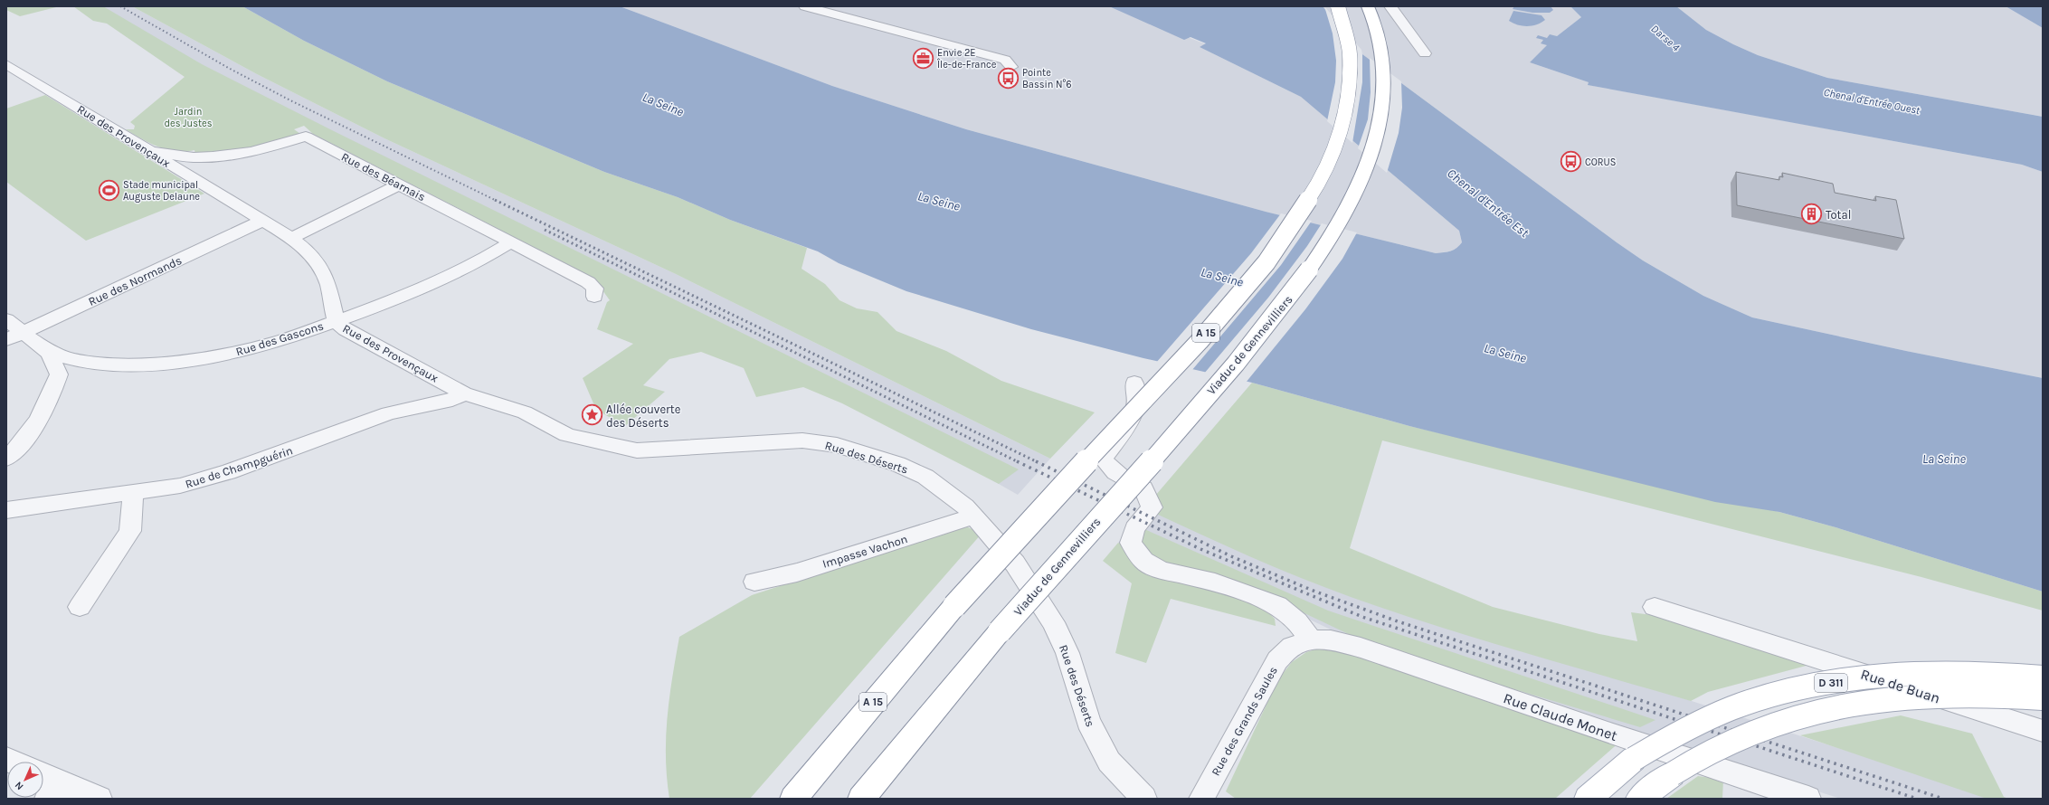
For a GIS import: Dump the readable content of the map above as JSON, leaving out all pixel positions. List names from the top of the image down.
{
  "streets": {
    "main road": ["A 15", "Viaduc de Gennevilliers", "D 311"],
    "street": [
      "Rue des Provençaux",
      "Rue des Béarnais",
      "Rue des Normands",
      "Rue des Gascons",
      "Rue des Déserts",
      "Rue de Champguérin",
      "Impasse Vachon",
      "Rue de Buan",
      "Rue Claude Monet",
      "Rue des Grands Saules"
    ]
  },
  "crossings": [
    ["Rue des Provençaux", "Rue des Béarnais"],
    ["Rue des Provençaux", "Rue des Normands"],
    ["Rue des Provençaux", "Rue des Gascons"],
    ["Rue des Provençaux", "Rue des Déserts"],
    ["Rue des Provençaux", "Rue de Champguérin"],
    ["Rue des Béarnais", "Rue des Gascons"],
    ["Rue des Normands", "Rue des Gascons"],
    ["Rue des Déserts", "Rue de Champguérin"],
    ["Rue des Déserts", "Impasse Vachon"],
    ["Rue Claude Monet", "Rue des Grands Saules"]
  ],
  "water": [
    "Darse 4",
    "Chenal d'Entrée Ouest",
    "La Seine",
    "Chenal d'Entrée Est"
  ],
  "parks": ["Jardin des Justes"],
  "places": {
    "office": ["Envie 2E Île-de-France"],
    "bus stop": ["Pointe Bassin N°6", "CORUS"],
    "sports": ["Stade municipal Auguste Delaune"],
    "building": ["Total"],
    "place": ["Allée couverte des Déserts"]
  },
  "north": "bottom left"
}
